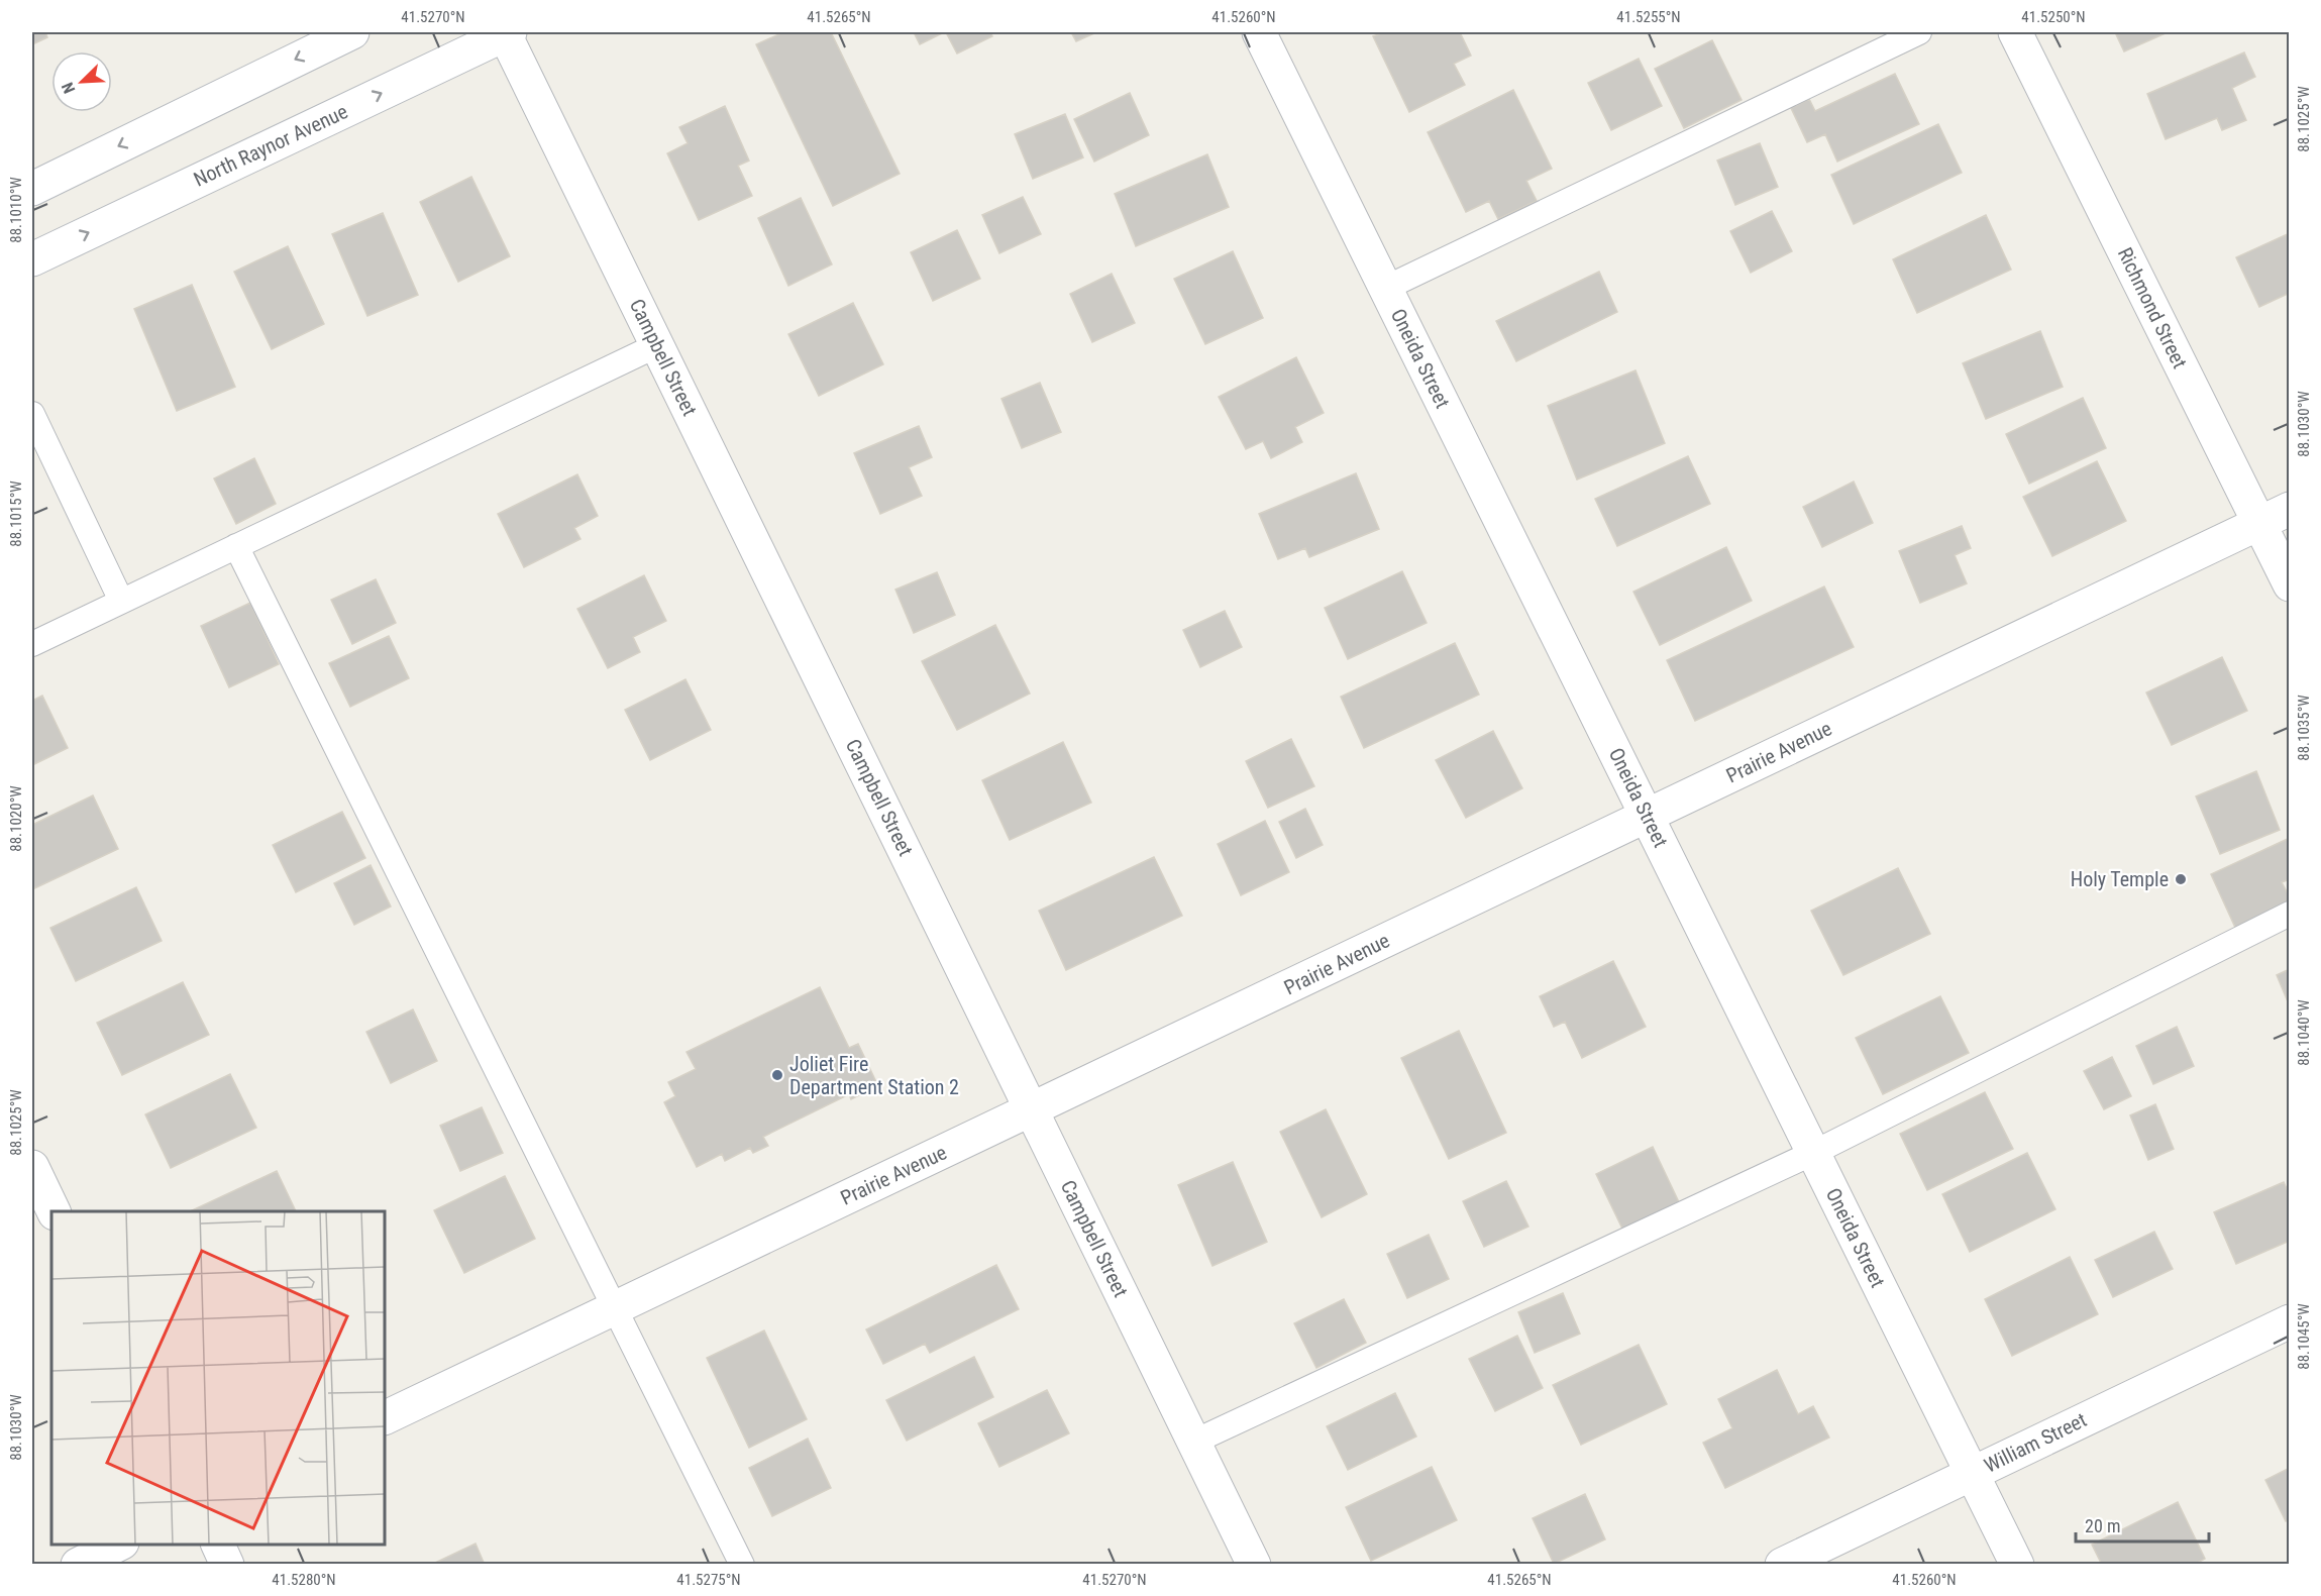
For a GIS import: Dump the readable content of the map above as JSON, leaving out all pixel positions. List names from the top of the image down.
{
  "streets": {
    "street": [
      "North Raynor Avenue",
      "Richmond Street",
      "Campbell Street",
      "Oneida Street",
      "Prairie Avenue",
      "William Street"
    ]
  },
  "crossings": [
    ["North Raynor Avenue", "Campbell Street"],
    ["Richmond Street", "Prairie Avenue"],
    ["Campbell Street", "Prairie Avenue"],
    ["Oneida Street", "Prairie Avenue"],
    ["Oneida Street", "William Street"]
  ],
  "places": ["Holy Temple", "Joliet Fire Department Station 2"],
  "scale_bar": "20 m",
  "north": "bottom left",
  "coordinates": [
    "41.5270°N",
    "41.5265°N",
    "41.5260°N",
    "41.5255°N",
    "41.5250°N",
    "88.1025°W",
    "88.1010°W",
    "88.1030°W",
    "88.1015°W",
    "88.1035°W",
    "88.1020°W",
    "88.1040°W",
    "88.1045°W",
    "41.5280°N",
    "41.5275°N"
  ]
}
